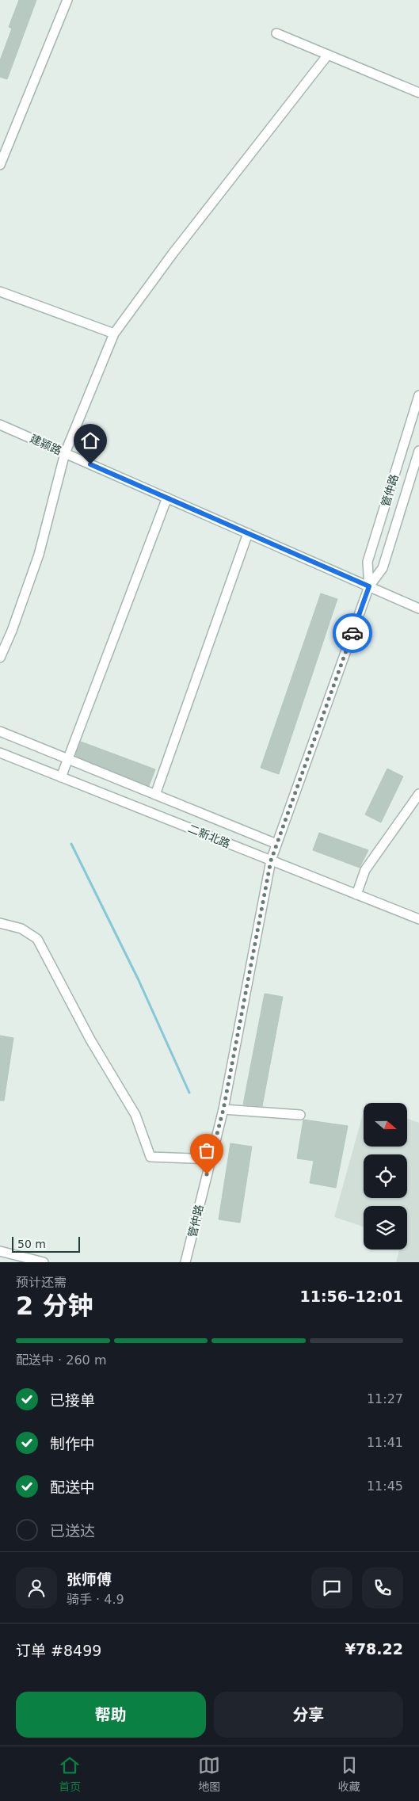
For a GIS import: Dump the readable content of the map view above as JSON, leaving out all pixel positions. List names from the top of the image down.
{
  "streets": {
    "street": ["建颍路", "管仲路", "二新北路"]
  },
  "crossings": [
    ["建颍路", "管仲路"],
    ["管仲路", "二新北路"]
  ],
  "scale_bar": "50 m",
  "north": "right",
  "page": {
    "scale": "50 m",
    "heading": ["2 分钟", "预计还需", "11:56–12:01"],
    "panel": [
      "张师傅",
      "骑手 · 4.9",
      "订单 #8499",
      "¥78.22"
    ],
    "bar": "配送中 · 260 m",
    "list": [
      ["已接单", "11:27"],
      ["制作中", "11:41"],
      ["配送中", "11:45"],
      "已送达"
    ],
    "buttons": ["帮助", "分享"],
    "tabs": ["首页", "地图", "收藏"]
  }
}
